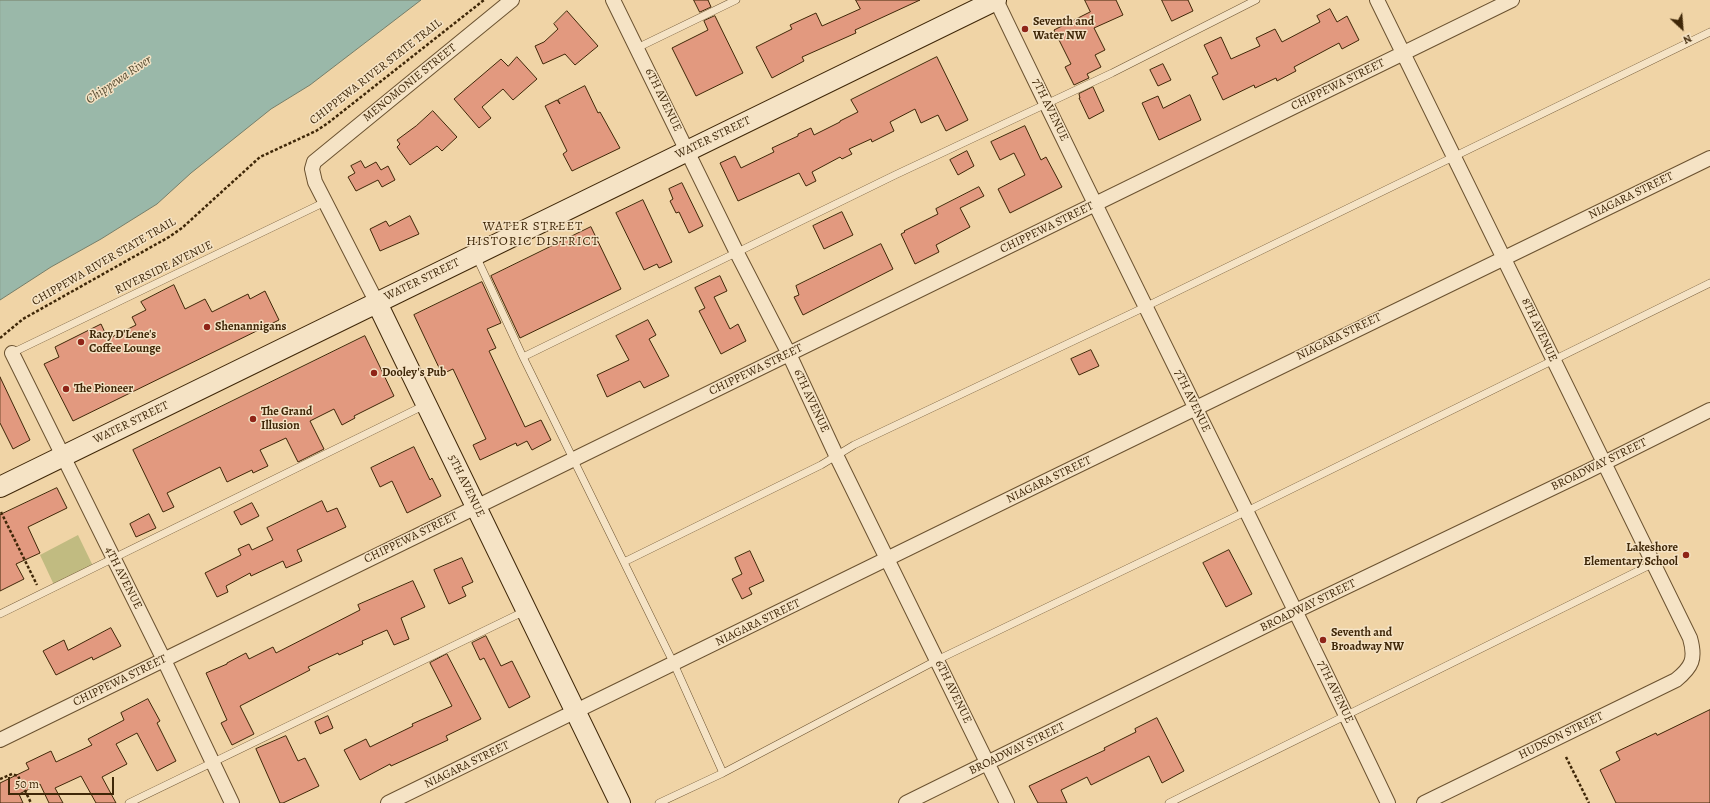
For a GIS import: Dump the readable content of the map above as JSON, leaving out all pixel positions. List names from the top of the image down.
{
  "streets": {
    "main road": ["WATER STREET", "5TH AVENUE"],
    "street": [
      "MENOMONIE STREET",
      "CHIPPEWA STREET",
      "6TH AVENUE",
      "7TH AVENUE",
      "NIAGARA STREET",
      "8TH AVENUE",
      "BROADWAY STREET",
      "4TH AVENUE",
      "HUDSON STREET"
    ],
    "lane": ["RIVERSIDE AVENUE"],
    "path": ["CHIPPEWA RIVER STATE TRAIL"]
  },
  "crossings": [
    ["MENOMONIE STREET", "5TH AVENUE"],
    ["CHIPPEWA STREET", "6TH AVENUE"],
    ["CHIPPEWA STREET", "7TH AVENUE"],
    ["CHIPPEWA STREET", "8TH AVENUE"],
    ["CHIPPEWA STREET", "5TH AVENUE"],
    ["CHIPPEWA STREET", "4TH AVENUE"],
    ["6TH AVENUE", "WATER STREET"],
    ["6TH AVENUE", "NIAGARA STREET"],
    ["6TH AVENUE", "BROADWAY STREET"],
    ["7TH AVENUE", "WATER STREET"],
    ["7TH AVENUE", "NIAGARA STREET"],
    ["7TH AVENUE", "BROADWAY STREET"],
    ["WATER STREET", "5TH AVENUE"],
    ["WATER STREET", "4TH AVENUE"],
    ["NIAGARA STREET", "8TH AVENUE"],
    ["NIAGARA STREET", "5TH AVENUE"],
    ["RIVERSIDE AVENUE", "5TH AVENUE"],
    ["RIVERSIDE AVENUE", "4TH AVENUE"],
    ["8TH AVENUE", "BROADWAY STREET"],
    ["8TH AVENUE", "HUDSON STREET"]
  ],
  "districts": ["WATER STREET HISTORIC DISTRICT"],
  "water": ["Chippewa River"],
  "places": [
    "Seventh and Water NW",
    "Shenannigans",
    "Racy D'Lene's Coffee Lounge",
    "Dooley's Pub",
    "The Pioneer",
    "The Grand Illusion",
    "Lakeshore Elementary School",
    "Seventh and Broadway NW"
  ],
  "scale_bar": "50 m",
  "north": "bottom right"
}
